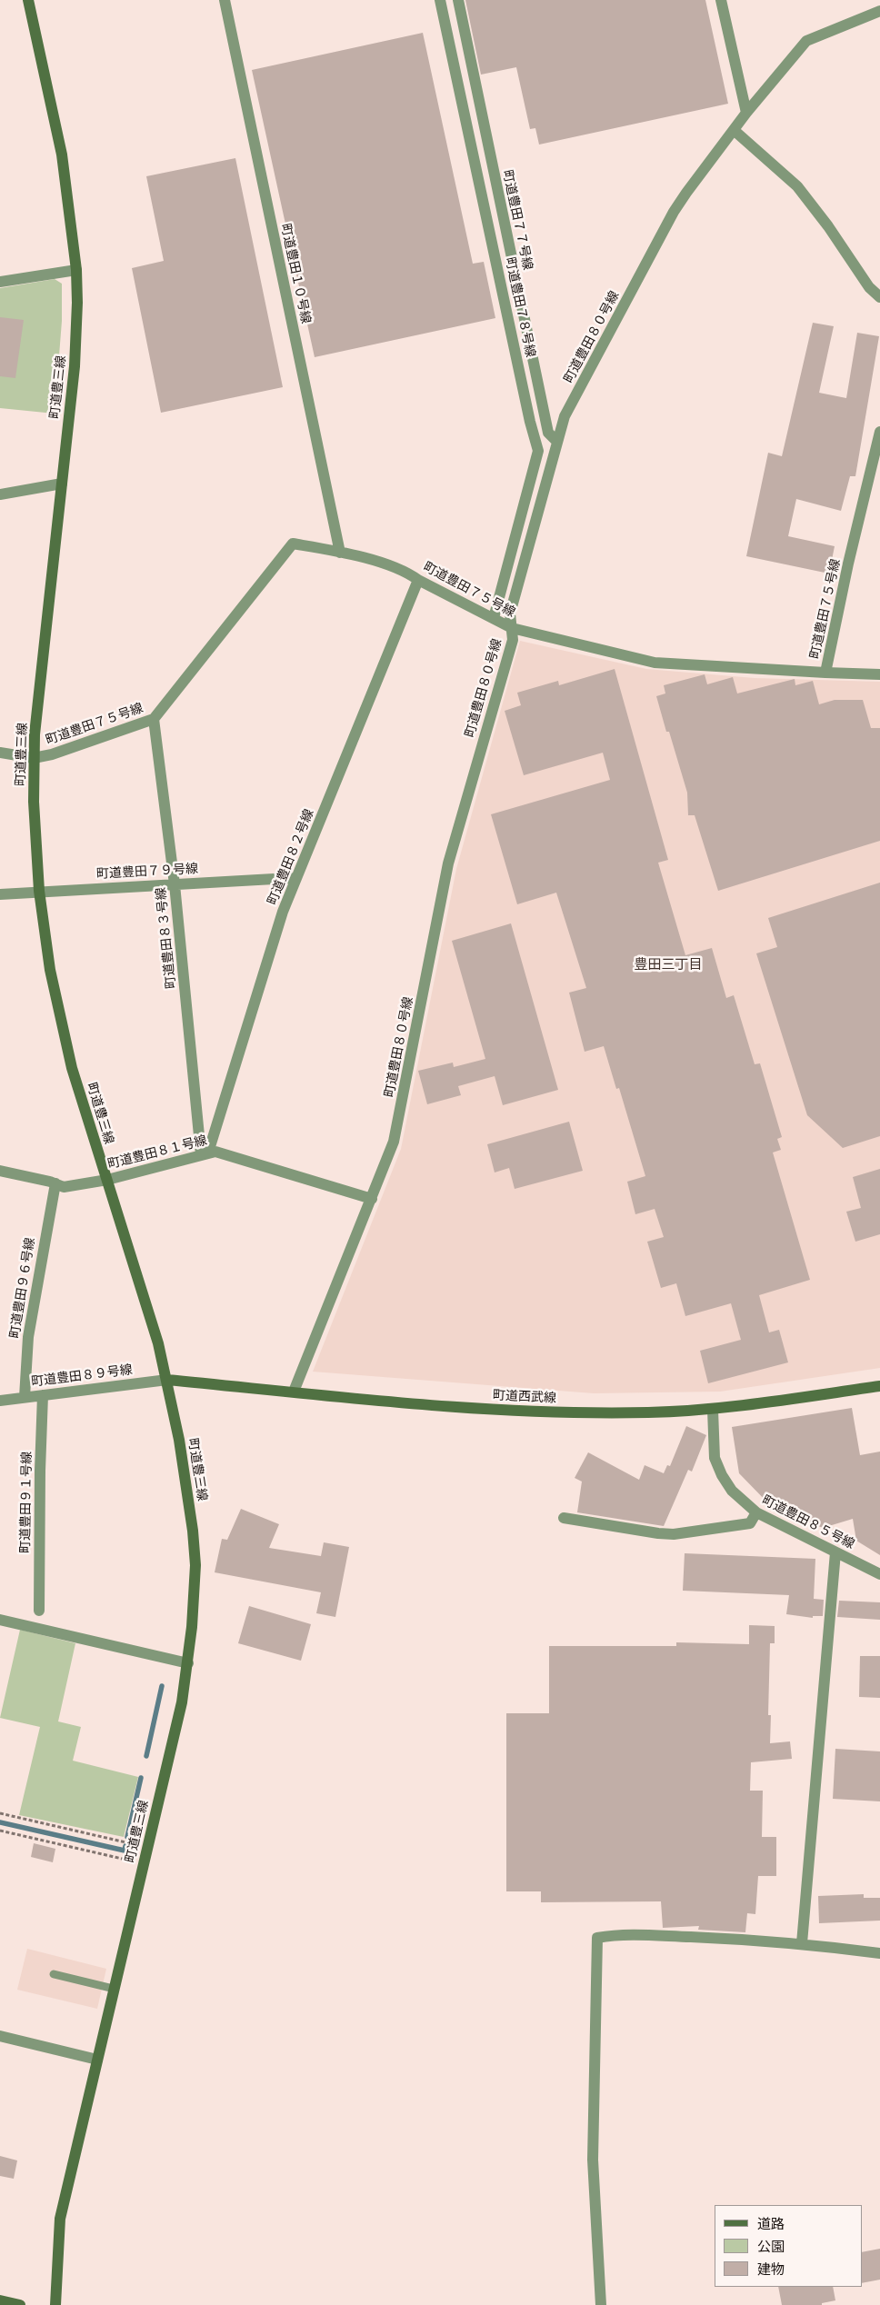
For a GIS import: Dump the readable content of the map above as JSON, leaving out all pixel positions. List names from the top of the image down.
{
  "streets": {
    "street": [
      "町道豊田７７号線",
      "町道豊田１０号線",
      "町道豊田７８号線",
      "町道豊田８０号線",
      "町道豊三線",
      "町道豊田７５号線",
      "町道豊田８２号線",
      "町道豊田７９号線",
      "町道豊田８３号線",
      "町道豊田８１号線",
      "町道豊田９６号線",
      "町道豊田８９号線",
      "町道西武線",
      "町道豊田９１号線",
      "町道豊田８５号線"
    ]
  },
  "crossings": [
    ["町道豊田７７号線", "町道豊田８０号線"],
    ["町道豊田１０号線", "町道豊田７５号線"],
    ["町道豊田７８号線", "町道豊田７５号線"],
    ["町道豊田８０号線", "町道豊田７５号線"],
    ["町道豊田８０号線", "町道豊田８１号線"],
    ["町道豊田８０号線", "町道西武線"],
    ["町道豊三線", "町道豊田７５号線"],
    ["町道豊三線", "町道豊田７９号線"],
    ["町道豊三線", "町道豊田８１号線"],
    ["町道豊三線", "町道豊田８９号線"],
    ["町道豊三線", "町道西武線"],
    ["町道豊田７５号線", "町道豊田８２号線"],
    ["町道豊田７５号線", "町道豊田８３号線"],
    ["町道豊田８２号線", "町道豊田７９号線"],
    ["町道豊田８２号線", "町道豊田８３号線"],
    ["町道豊田８２号線", "町道豊田８１号線"],
    ["町道豊田７９号線", "町道豊田８３号線"],
    ["町道豊田８３号線", "町道豊田８１号線"],
    ["町道豊田８１号線", "町道豊田９６号線"],
    ["町道豊田９６号線", "町道豊田８９号線"],
    ["町道豊田８９号線", "町道西武線"],
    ["町道豊田８９号線", "町道豊田９１号線"],
    ["町道西武線", "町道豊田８５号線"]
  ],
  "districts": ["豊田三丁目"],
  "legend": ["道路", "公園", "建物"]
}
